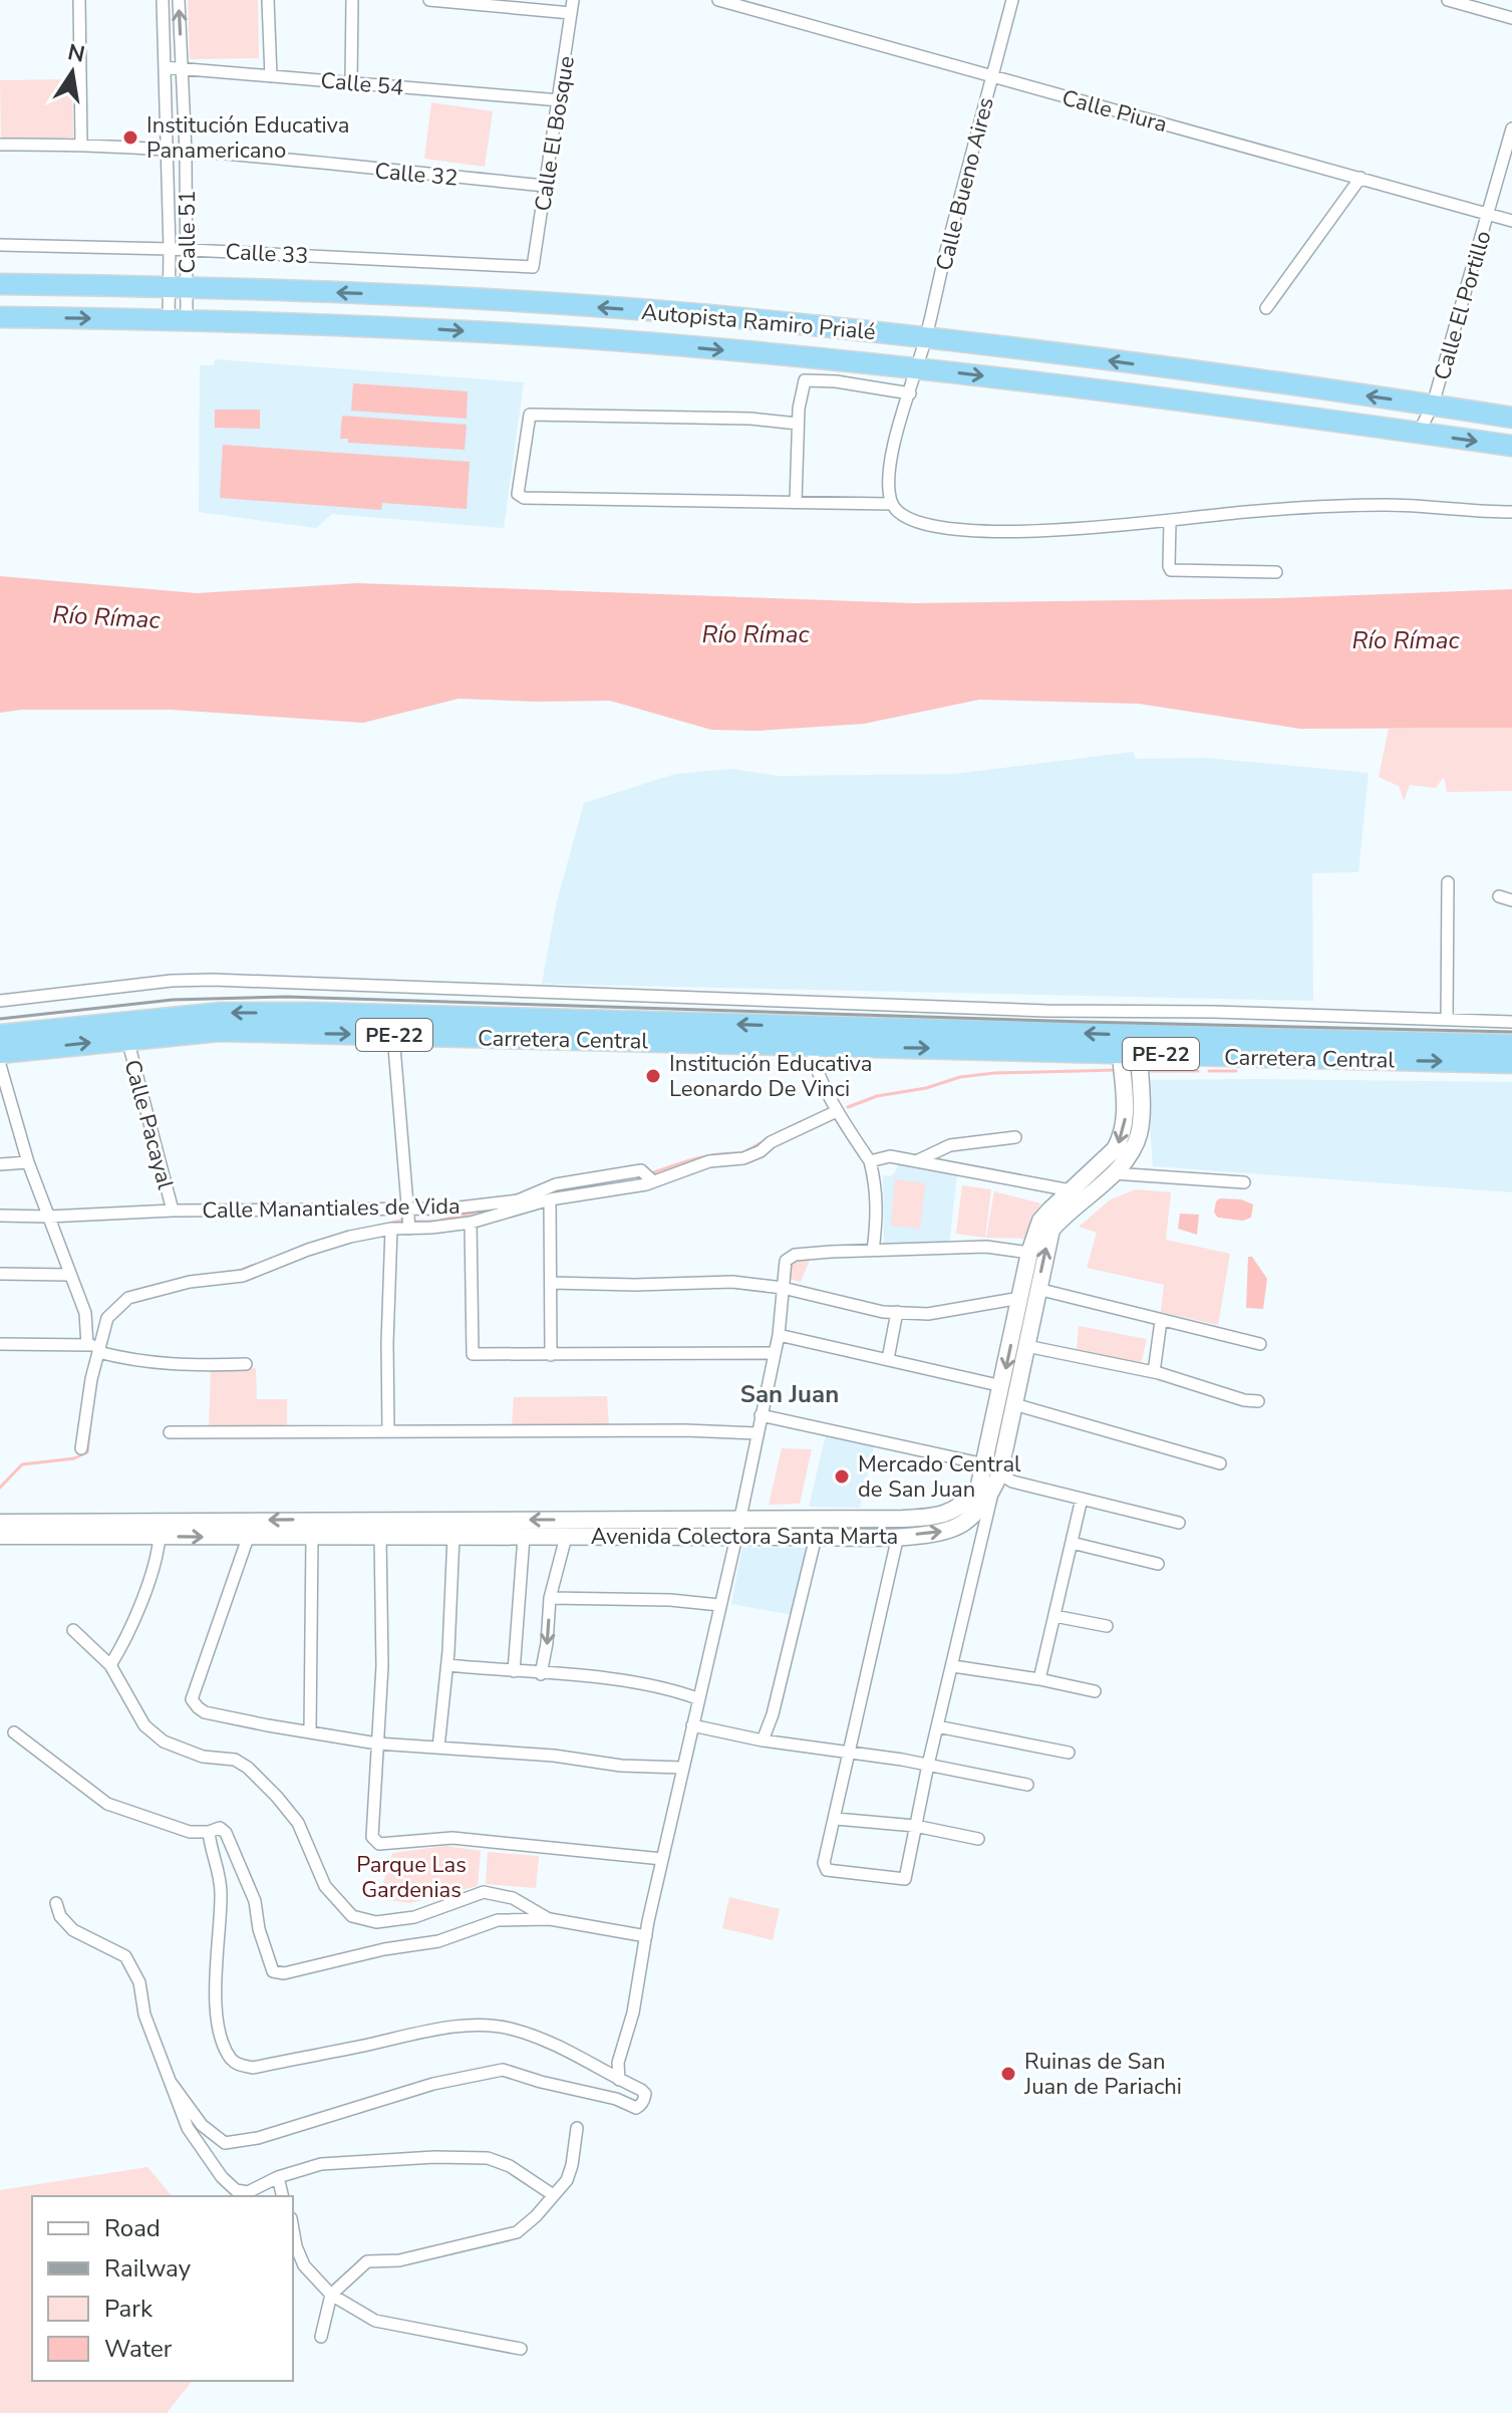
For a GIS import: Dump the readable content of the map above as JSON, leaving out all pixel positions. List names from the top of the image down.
{
  "streets": {
    "highway": ["Autopista Ramiro Prialé", "PE-22", "Carretera Central"],
    "street": [
      "Calle 54",
      "Calle Piura",
      "Calle El Bosque",
      "Calle 32",
      "Calle Bueno Aires",
      "Calle 51",
      "Calle 33",
      "Calle El Portillo",
      "Calle Pacayal",
      "Calle Manantiales de Vida",
      "Avenida Colectora Santa Marta"
    ]
  },
  "crossings": [
    ["Calle 54", "Calle El Bosque"],
    ["Calle 54", "Calle 51"],
    ["Calle Piura", "Calle Bueno Aires"],
    ["Calle Piura", "Calle El Portillo"],
    ["Calle El Bosque", "Calle 32"],
    ["Calle El Bosque", "Calle 33"],
    ["Calle 32", "Calle 51"],
    ["Calle Bueno Aires", "Autopista Ramiro Prialé"],
    ["Calle 51", "Calle 33"],
    ["Calle 51", "Autopista Ramiro Prialé"],
    ["Calle El Portillo", "Autopista Ramiro Prialé"],
    ["Carretera Central", "Calle Pacayal"],
    ["Carretera Central", "Avenida Colectora Santa Marta"],
    ["Calle Pacayal", "Calle Manantiales de Vida"]
  ],
  "districts": ["San Juan"],
  "water": ["Río Rímac"],
  "parks": ["Parque Las Gardenias"],
  "places": [
    "Institución Educativa Panamericano",
    "Institución Educativa Leonardo De Vinci",
    "Mercado Central de San Juan",
    "Ruinas de San Juan de Pariachi"
  ],
  "legend": [
    "Road",
    "Railway",
    "Park",
    "Water"
  ],
  "north": "top"
}
